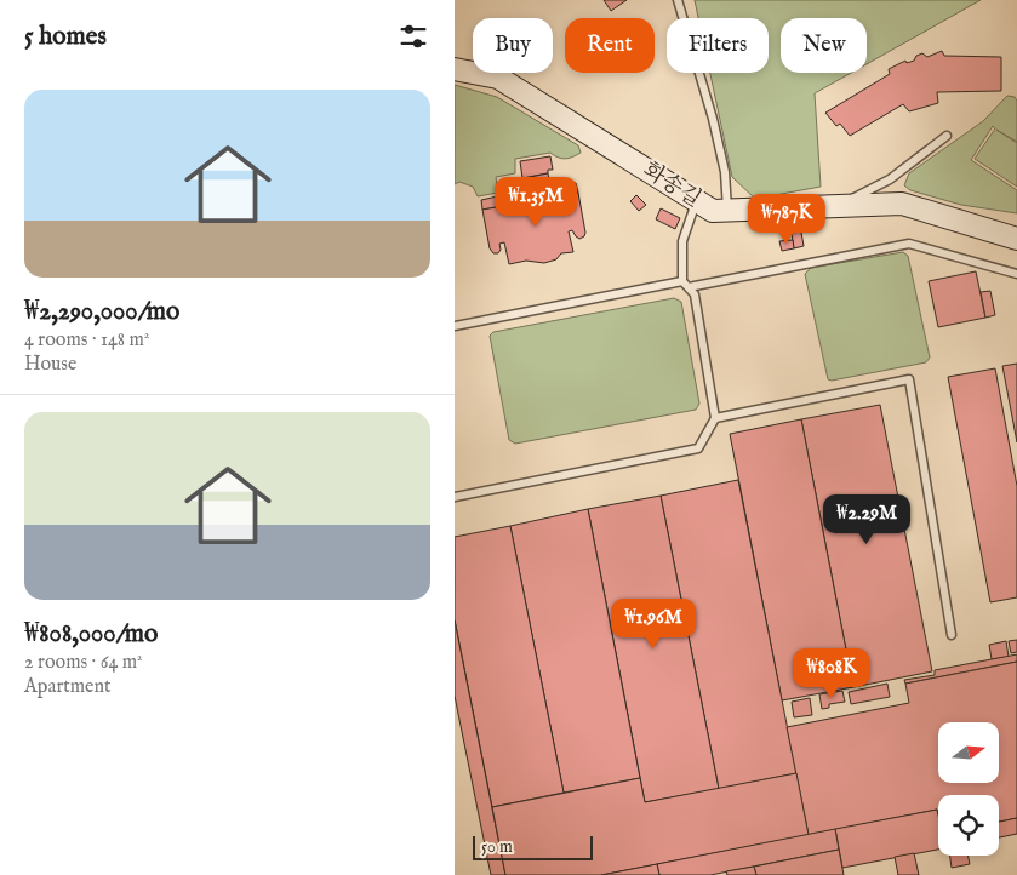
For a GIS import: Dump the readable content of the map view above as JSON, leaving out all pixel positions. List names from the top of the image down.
{
  "streets": {
    "street": ["화송길"]
  },
  "scale_bar": "50 m",
  "north": "right",
  "page": {
    "heading": "5 homes",
    "chip": [
      "Buy",
      "Rent",
      "Filters",
      "New"
    ],
    "list": [
      {
        "name": "₩2,290,000/mo",
        "note": "4 rooms · 148 m² · House"
      },
      {
        "name": "₩808,000/mo",
        "note": "2 rooms · 64 m² · Apartment"
      }
    ],
    "price": [
      "₩1.35M",
      "₩787K",
      "₩2.29M",
      "₩1.96M",
      "₩808K"
    ],
    "scale": "50 m"
  }
}
